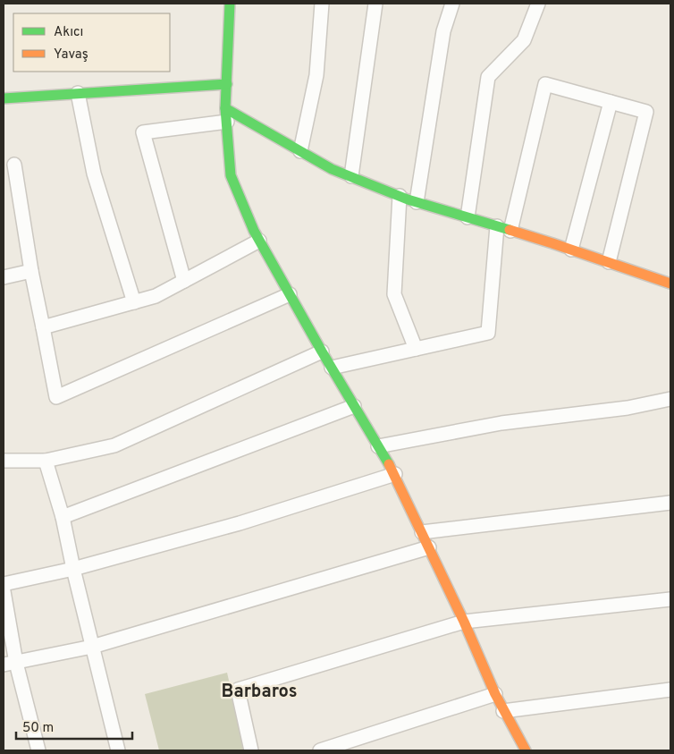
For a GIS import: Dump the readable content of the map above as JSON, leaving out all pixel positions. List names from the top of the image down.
{
  "districts": ["Barbaros"],
  "legend": ["Akıcı", "Yavaş"],
  "scale_bar": "50 m"
}
